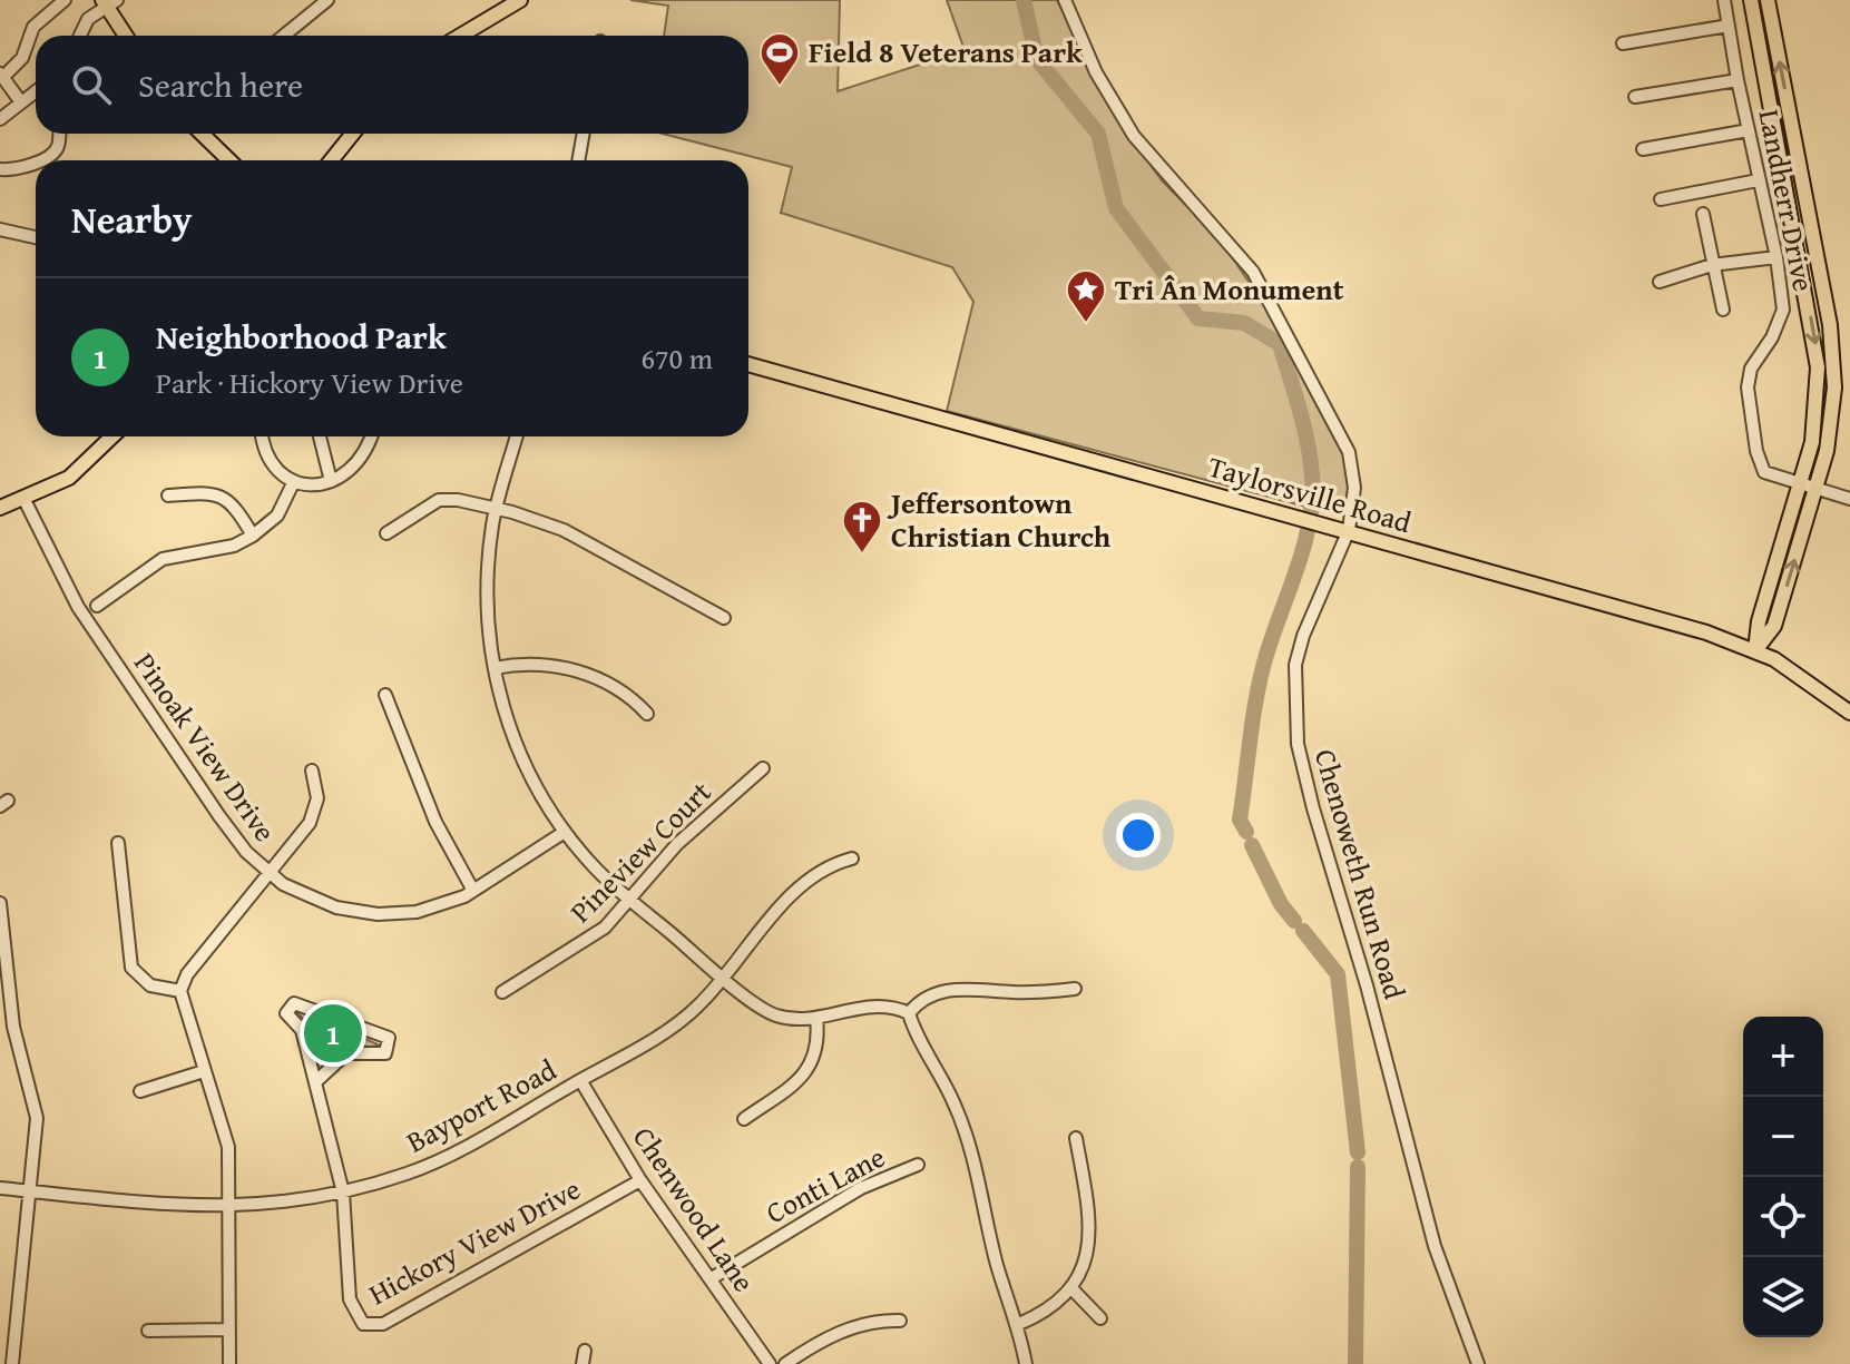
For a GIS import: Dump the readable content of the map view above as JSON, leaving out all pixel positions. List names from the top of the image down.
{
  "streets": {
    "main road": ["Taylorsville Road"],
    "street": [
      "Landherr Drive",
      "Pinoak View Drive",
      "Pineview Court",
      "Chenoweth Run Road",
      "Bayport Road",
      "Conti Lane",
      "Chenwood Lane",
      "Hickory View Drive"
    ]
  },
  "crossings": [
    ["Taylorsville Road", "Chenoweth Run Road"],
    ["Bayport Road", "Chenwood Lane"],
    ["Bayport Road", "Hickory View Drive"],
    ["Conti Lane", "Chenwood Lane"],
    ["Chenwood Lane", "Hickory View Drive"]
  ],
  "places": {
    "sports": ["Field 8 Veterans Park"],
    "place": ["Tri Ân Monument"],
    "church": ["Jeffersontown Christian Church"]
  },
  "page": {
    "search": "Search here",
    "heading": "Nearby",
    "list": [
      {
        "mark": "1",
        "name": "Neighborhood Park",
        "note": "Park · Hickory View Drive",
        "value": "670 m"
      }
    ],
    "pins": "1",
    "map_buttons": ["+", "−"]
  }
}
